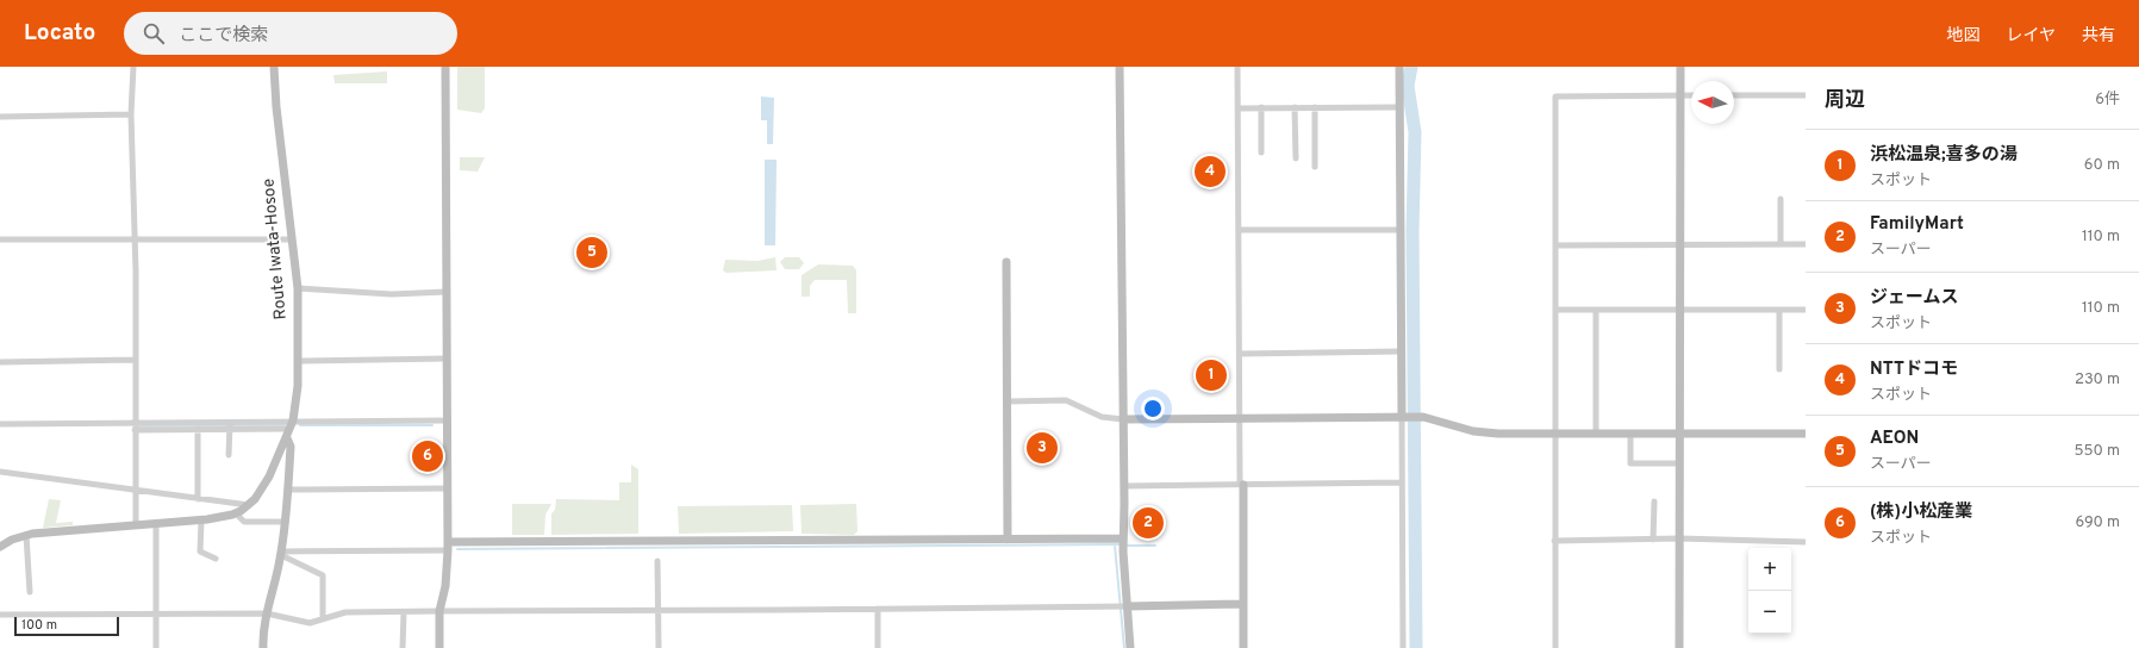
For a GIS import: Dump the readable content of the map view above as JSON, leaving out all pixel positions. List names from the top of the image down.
{
  "streets": {
    "street": ["Route Iwata-Hosoe"]
  },
  "scale_bar": "100 m",
  "north": "left",
  "page": {
    "header": "Locato",
    "search": "ここで検索",
    "nav": ["地図", "レイヤ", "共有"],
    "heading": ["周辺", "6件"],
    "list": [
      {
        "mark": "1",
        "name": "浜松温泉;喜多の湯",
        "note": "スポット",
        "value": "60 m"
      },
      {
        "mark": "2",
        "name": "FamilyMart",
        "note": "スーパー",
        "value": "110 m"
      },
      {
        "mark": "3",
        "name": "ジェームス",
        "note": "スポット",
        "value": "110 m"
      },
      {
        "mark": "4",
        "name": "NTTドコモ",
        "note": "スポット",
        "value": "230 m"
      },
      {
        "mark": "5",
        "name": "AEON",
        "note": "スーパー",
        "value": "550 m"
      },
      {
        "mark": "6",
        "name": "(株)小松産業",
        "note": "スポット",
        "value": "690 m"
      }
    ],
    "pins": [
      "4",
      "5",
      "1",
      "3",
      "6",
      "2"
    ],
    "map_buttons": ["+", "−"],
    "scale": "100 m"
  }
}
